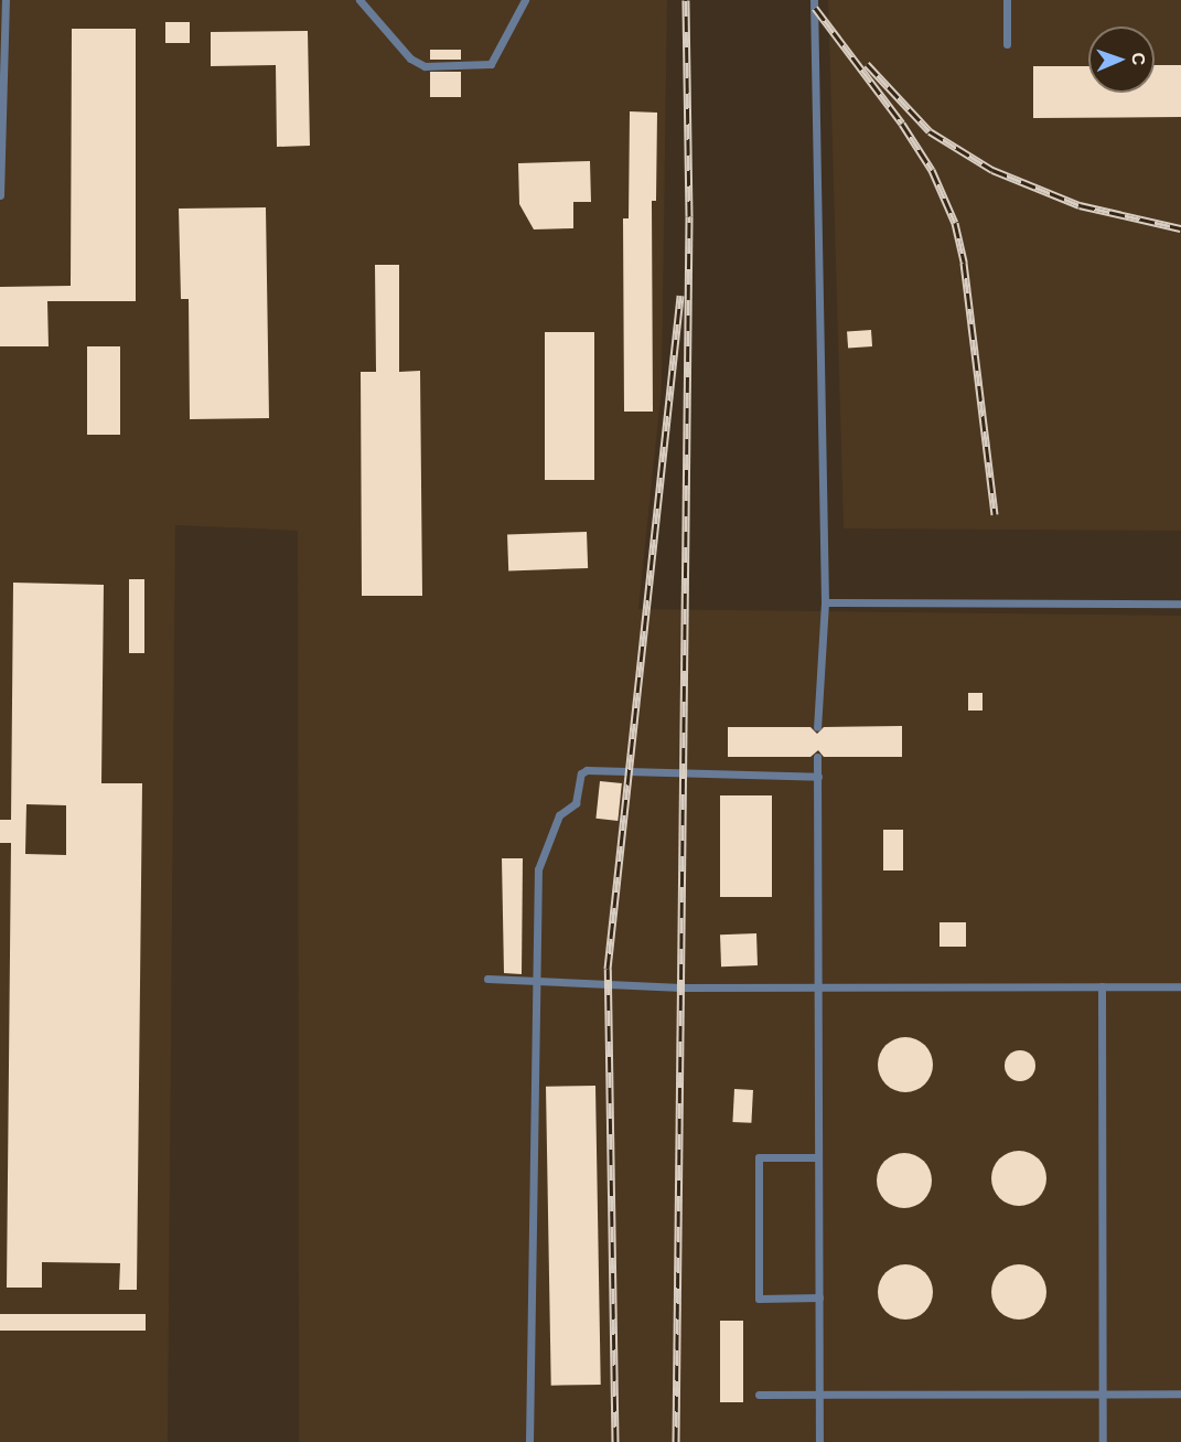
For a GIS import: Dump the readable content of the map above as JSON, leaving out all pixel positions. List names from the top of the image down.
{
  "north": "right"
}
